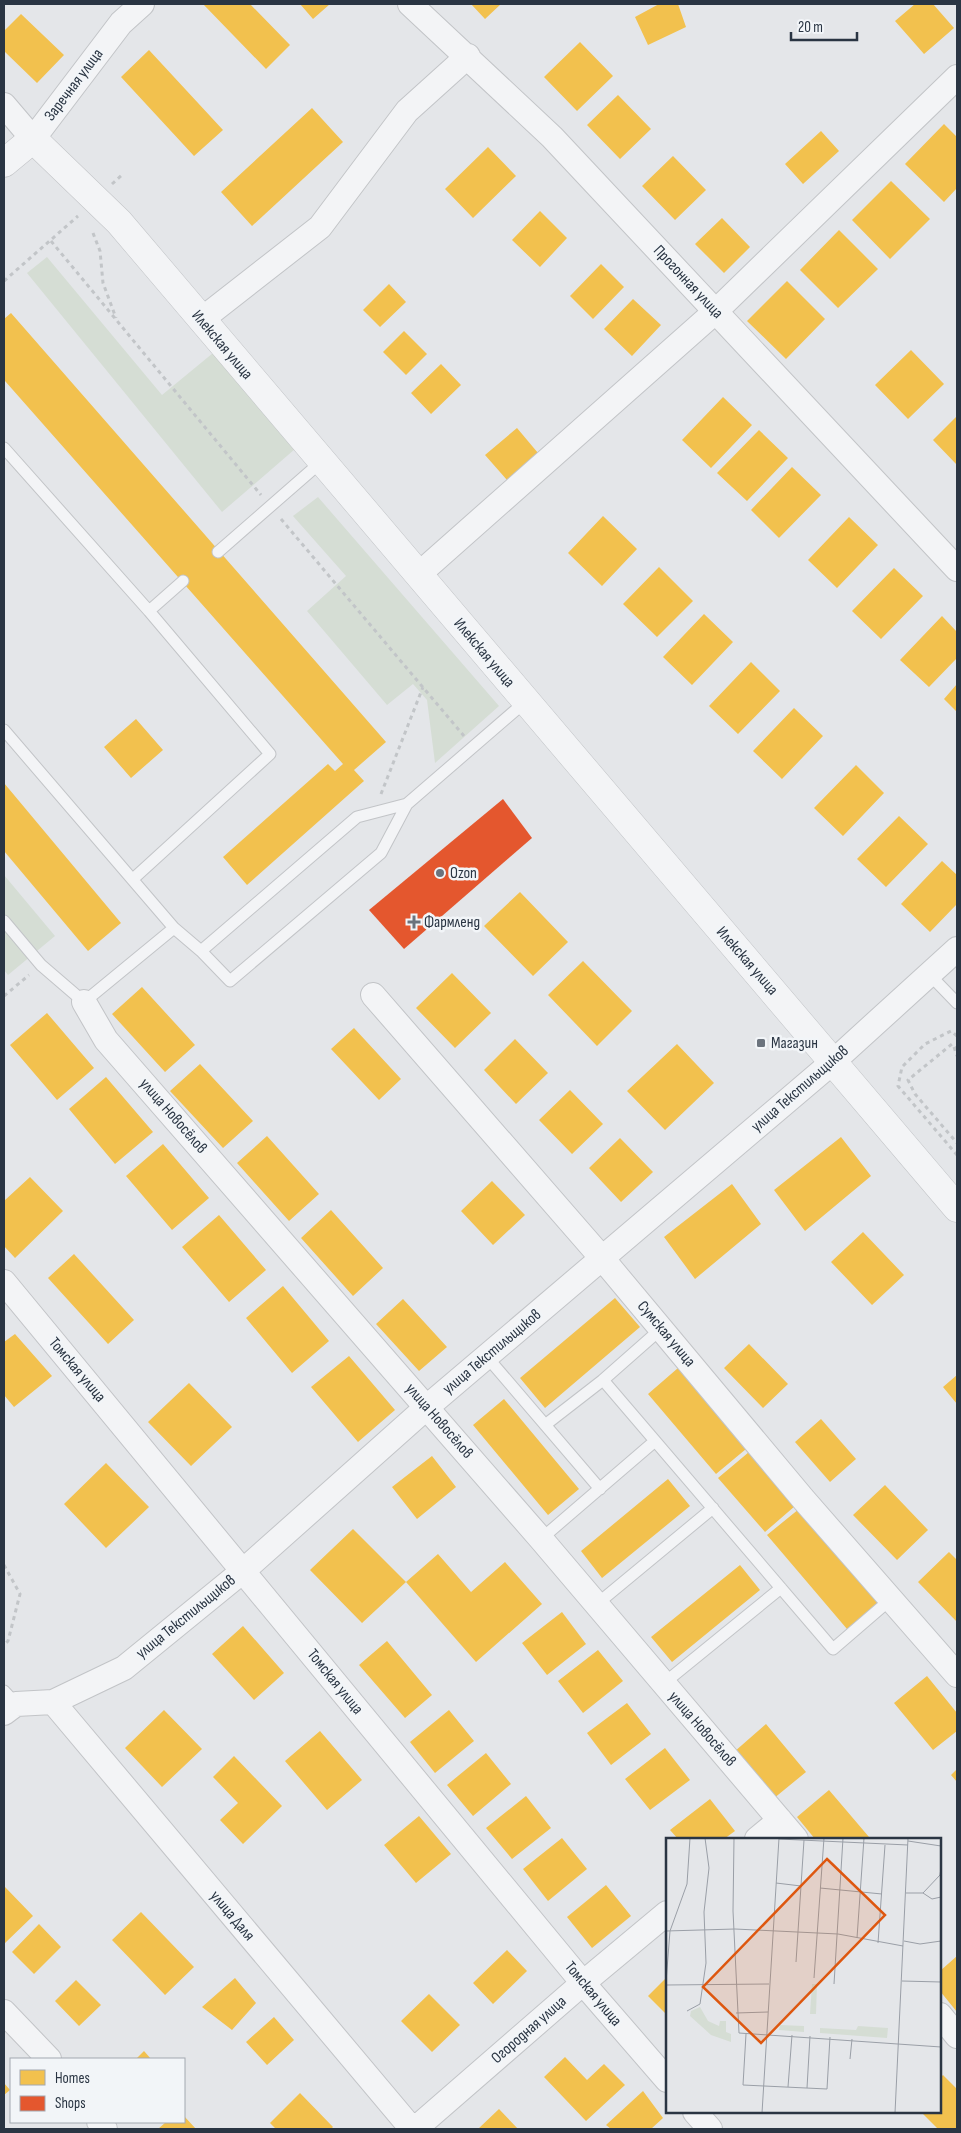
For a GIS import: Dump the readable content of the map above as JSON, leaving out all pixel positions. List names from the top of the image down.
{
  "streets": {
    "street": [
      "Заречная улица",
      "Прогонная улица",
      "Илекская улица",
      "улица Текстильщиков",
      "улица Новосёлов",
      "Сумская улица",
      "Томская улица",
      "улица Даля",
      "Огородная улица"
    ]
  },
  "crossings": [
    ["Заречная улица", "Илекская улица"],
    ["Илекская улица", "улица Текстильщиков"],
    ["улица Текстильщиков", "улица Новосёлов"],
    ["улица Текстильщиков", "Сумская улица"],
    ["улица Текстильщиков", "Томская улица"],
    ["улица Текстильщиков", "улица Даля"],
    ["Томская улица", "Огородная улица"],
    ["улица Даля", "Огородная улица"]
  ],
  "places": {
    "other": ["Ozon"],
    "health": ["Фармленд"],
    "transit": ["Магазин"]
  },
  "legend": ["Homes", "Shops"],
  "scale_bar": "20 m"
}
